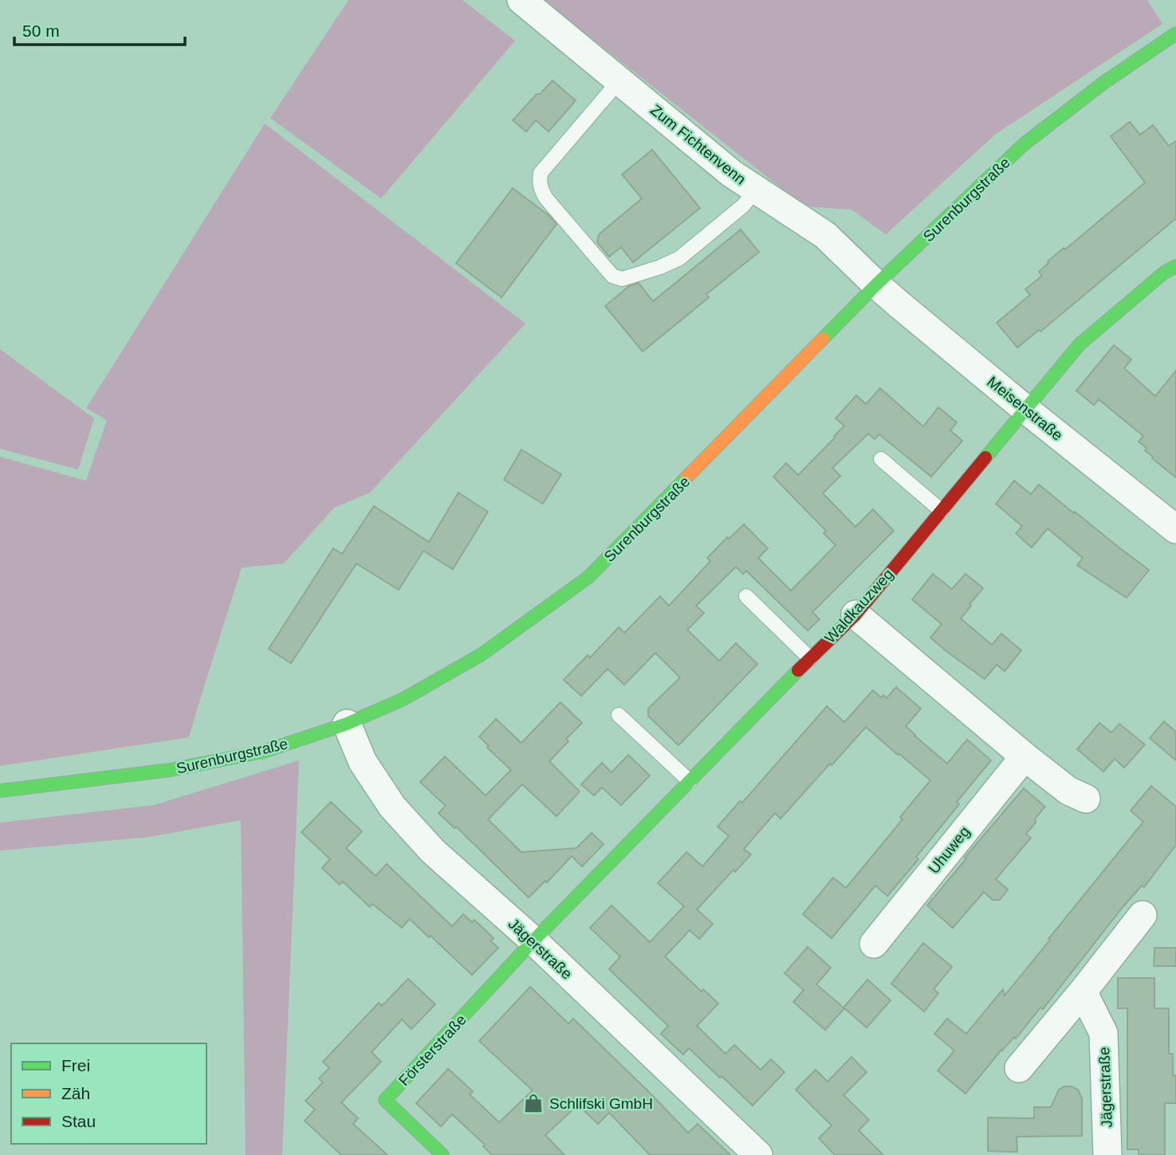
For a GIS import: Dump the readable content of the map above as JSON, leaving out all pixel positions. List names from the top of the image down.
{
  "streets": {
    "street": [
      "Zum Fichtenvenn",
      "Surenburgstraße",
      "Meisenstraße",
      "Waldkauzweg",
      "Uhuweg",
      "Jägerstraße",
      "Försterstraße"
    ]
  },
  "crossings": [
    ["Zum Fichtenvenn", "Surenburgstraße"],
    ["Zum Fichtenvenn", "Meisenstraße"],
    ["Surenburgstraße", "Meisenstraße"],
    ["Surenburgstraße", "Jägerstraße"],
    ["Meisenstraße", "Waldkauzweg"],
    ["Waldkauzweg", "Jägerstraße"],
    ["Waldkauzweg", "Försterstraße"],
    ["Jägerstraße", "Försterstraße"]
  ],
  "places": {
    "shop": ["Schlifski GmbH"]
  },
  "legend": ["Frei", "Zäh", "Stau"],
  "scale_bar": "50 m"
}
